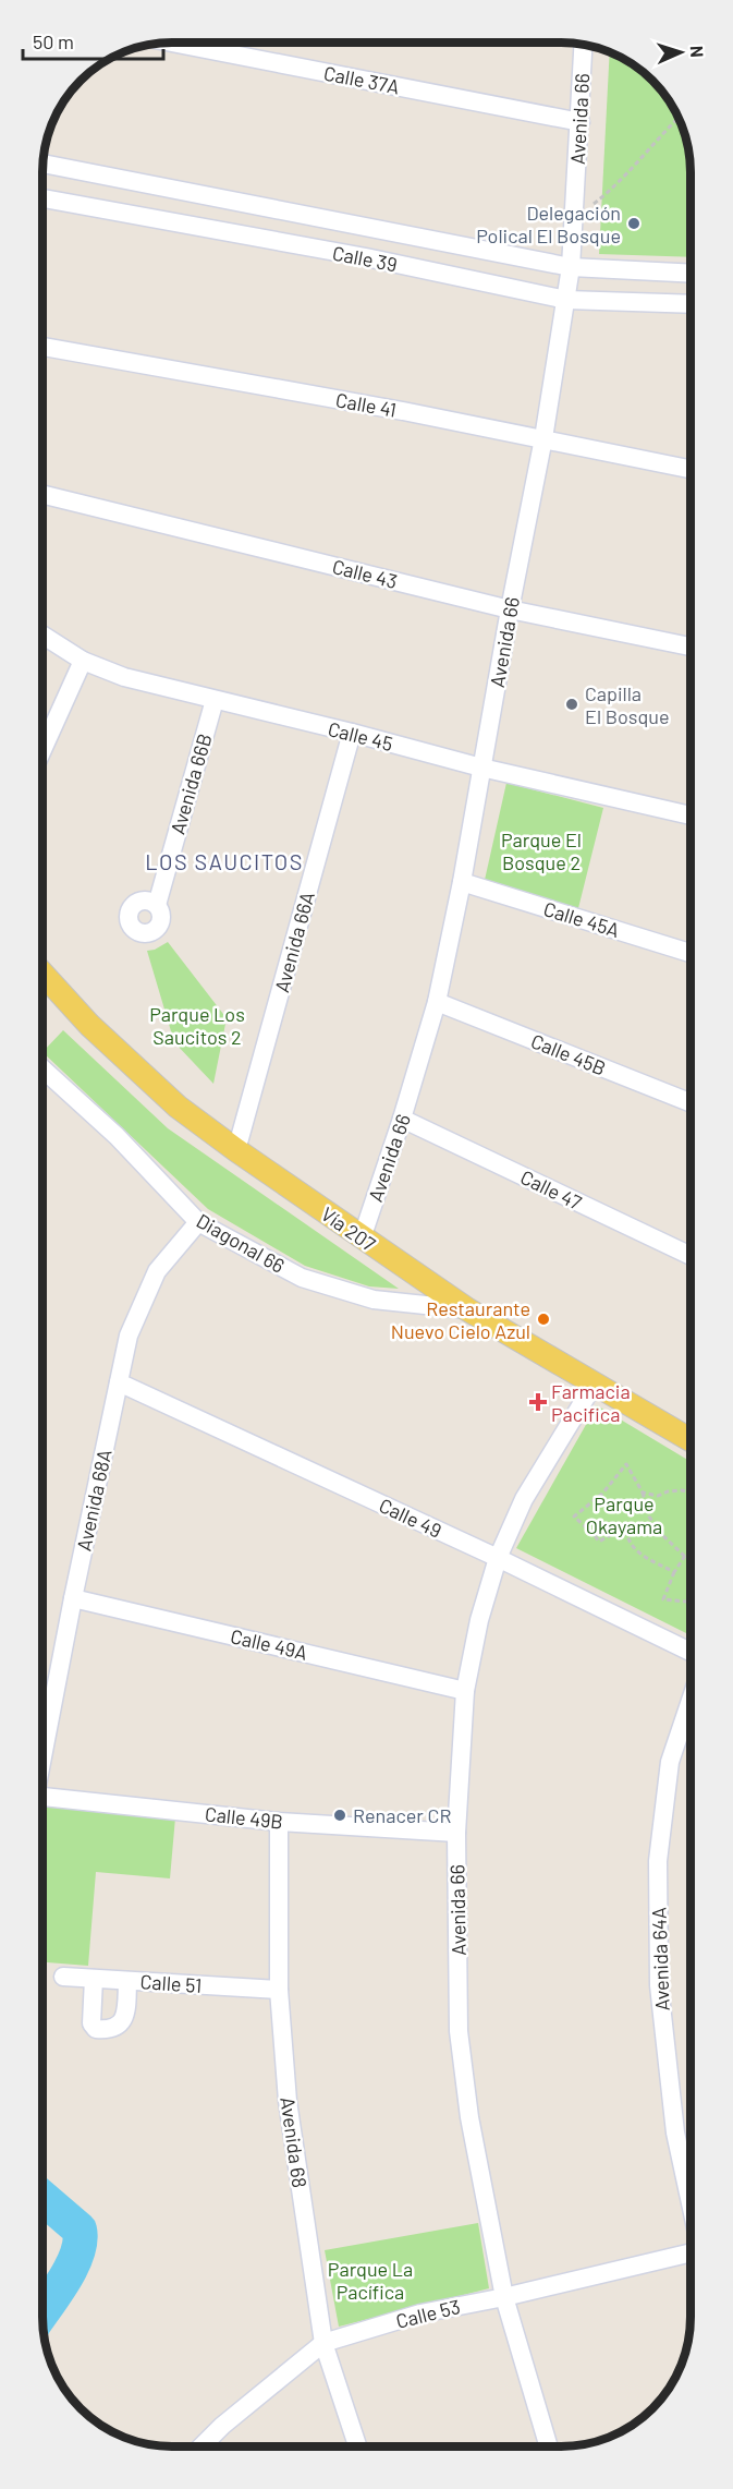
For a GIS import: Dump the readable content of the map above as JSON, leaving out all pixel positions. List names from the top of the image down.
{
  "streets": {
    "main road": ["Vía 207"],
    "street": [
      "Calle 37A",
      "Avenida 66",
      "Calle 39",
      "Calle 41",
      "Calle 43",
      "Calle 45",
      "Avenida 66B",
      "Calle 45A",
      "Avenida 66A",
      "Calle 45B",
      "Calle 47",
      "Diagonal 66",
      "Avenida 68A",
      "Calle 49",
      "Calle 49A",
      "Calle 49B",
      "Avenida 64A",
      "Calle 51",
      "Avenida 68",
      "Calle 53"
    ]
  },
  "crossings": [
    ["Calle 37A", "Avenida 66"],
    ["Avenida 66", "Calle 39"],
    ["Avenida 66", "Calle 41"],
    ["Avenida 66", "Calle 43"],
    ["Avenida 66", "Calle 45"],
    ["Avenida 66", "Calle 45A"],
    ["Avenida 66", "Calle 45B"],
    ["Avenida 66", "Calle 47"],
    ["Avenida 66", "Vía 207"],
    ["Avenida 66", "Calle 49"],
    ["Avenida 66", "Calle 49A"],
    ["Avenida 66", "Calle 49B"],
    ["Avenida 66", "Calle 53"],
    ["Calle 45", "Avenida 66B"],
    ["Calle 45", "Avenida 66A"],
    ["Avenida 66A", "Vía 207"],
    ["Vía 207", "Diagonal 66"],
    ["Diagonal 66", "Avenida 68A"],
    ["Avenida 68A", "Calle 49"],
    ["Avenida 68A", "Calle 49A"],
    ["Calle 49B", "Avenida 68"],
    ["Calle 51", "Avenida 68"],
    ["Avenida 68", "Calle 53"]
  ],
  "districts": ["LOS SAUCITOS"],
  "parks": [
    "Parque El Bosque 2",
    "Parque Los Saucitos 2",
    "Parque Okayama",
    "Parque La Pacífica"
  ],
  "places": {
    "other": [
      "Delegación Polical El Bosque",
      "Capilla El Bosque",
      "Restaurante Nuevo Cielo Azul",
      "Renacer CR"
    ],
    "health": ["Farmacia Pacifica"]
  },
  "scale_bar": "50 m",
  "north": "right"
}
